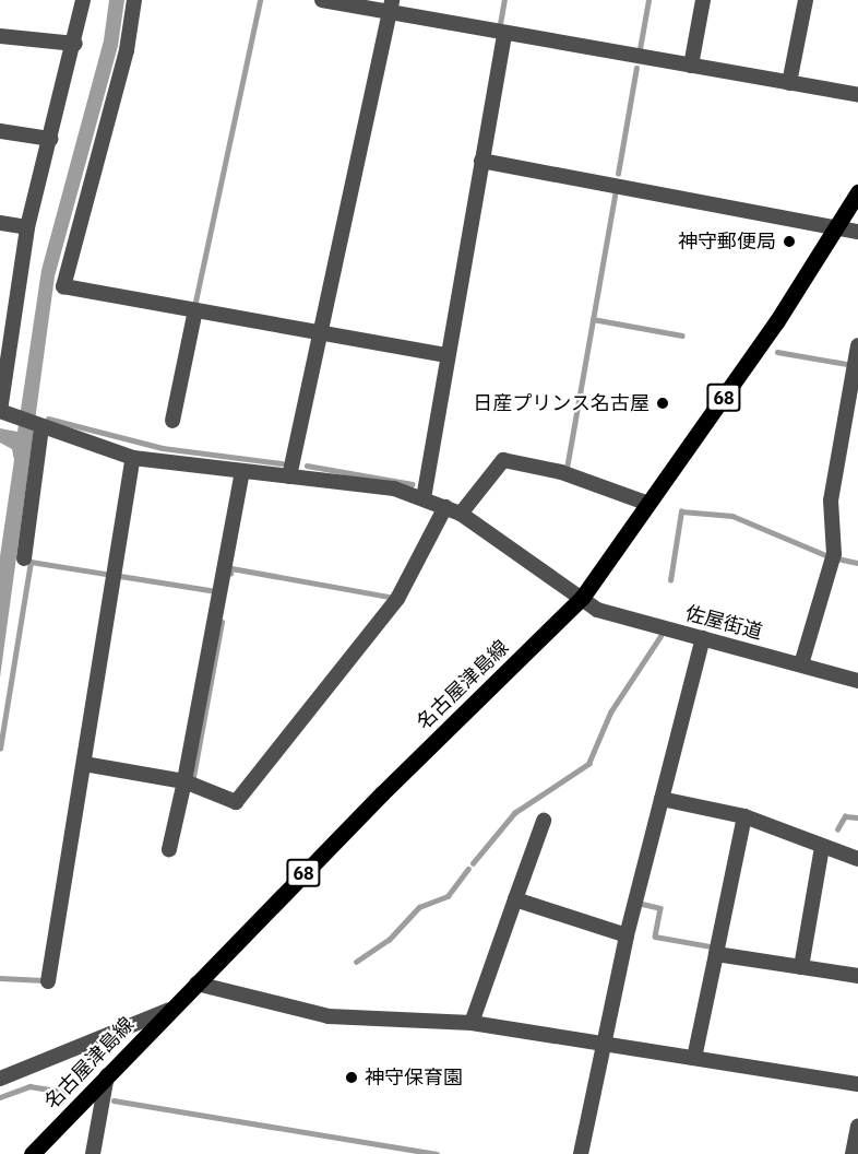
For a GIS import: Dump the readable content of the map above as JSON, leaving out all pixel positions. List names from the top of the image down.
{
  "streets": {
    "main road": ["68", "名古屋津島線"],
    "street": ["佐屋街道"]
  },
  "crossings": [
    ["佐屋街道", "名古屋津島線"]
  ],
  "places": ["神守郵便局", "日産プリンス名古屋", "神守保育園"]
}
